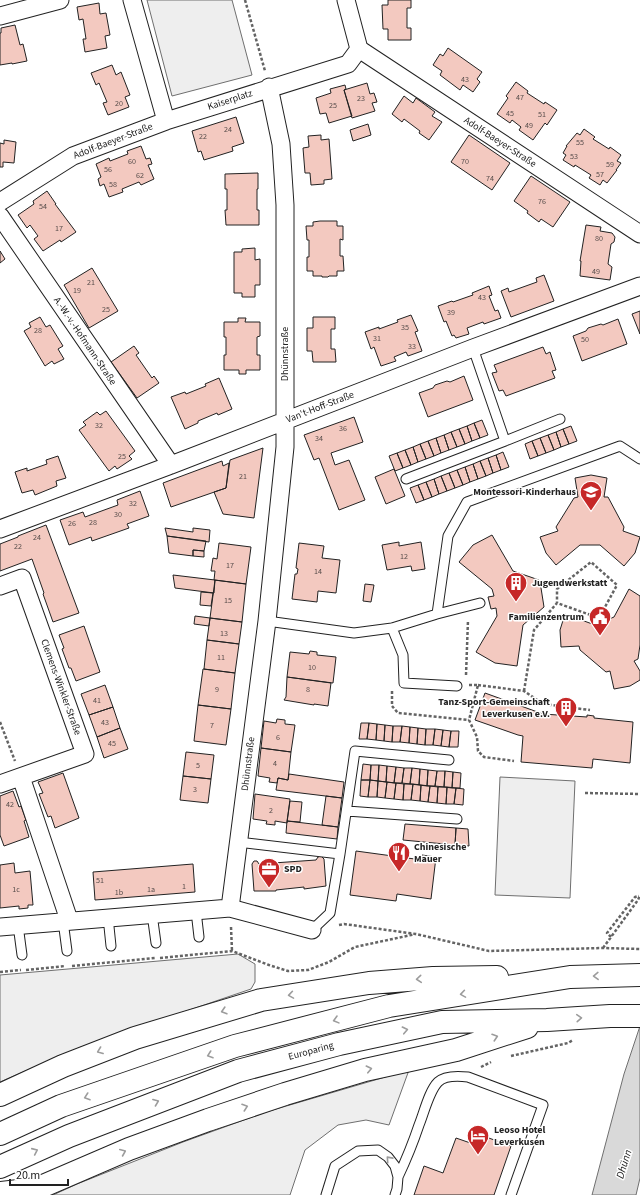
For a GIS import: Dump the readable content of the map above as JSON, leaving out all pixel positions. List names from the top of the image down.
{
  "streets": {
    "highway": ["Europaring"],
    "street": [
      "Kaiserplatz",
      "Adolf-Baeyer-Straße",
      "A.-W.-v.-Hofmann-Straße",
      "Dhünnstraße",
      "Van't-Hoff-Straße",
      "Clemens-Winkler-Straße"
    ]
  },
  "crossings": [
    ["Kaiserplatz", "Adolf-Baeyer-Straße"],
    ["Kaiserplatz", "Dhünnstraße"],
    ["A.-W.-v.-Hofmann-Straße", "Van't-Hoff-Straße"],
    ["Dhünnstraße", "Van't-Hoff-Straße"]
  ],
  "water": ["Dhünn"],
  "places": {
    "school or university": ["Montessori-Kinderhaus"],
    "building": ["Jugendwerkstatt", "Tanz-Sport-Gemeinschaft Leverkusen e.V."],
    "public building": ["Familienzentrum"],
    "restaurant": ["Chinesische Mauer"],
    "office": ["SPD"],
    "hotel": ["Leoso Hotel Leverkusen"]
  },
  "house_numbers": [
    "43",
    "47",
    "23",
    "20",
    "25",
    "45",
    "51",
    "49",
    "24",
    "22",
    "55",
    "53",
    "60",
    "70",
    "59",
    "56",
    "57",
    "62",
    "74",
    "58",
    "76",
    "54",
    "17",
    "80",
    "49",
    "21",
    "19",
    "43",
    "25",
    "39",
    "35",
    "28",
    "31",
    "50",
    "33",
    "32",
    "36",
    "34",
    "25",
    "21",
    "32",
    "30",
    "28",
    "26",
    "24",
    "22",
    "12",
    "17",
    "14",
    "15",
    "13",
    "11",
    "10",
    "9",
    "8",
    "41",
    "43",
    "7",
    "6",
    "45",
    "4",
    "5",
    "3",
    "42",
    "2",
    "51",
    "1",
    "1c",
    "1a",
    "1b"
  ],
  "scale_bar": "20 m"
}
